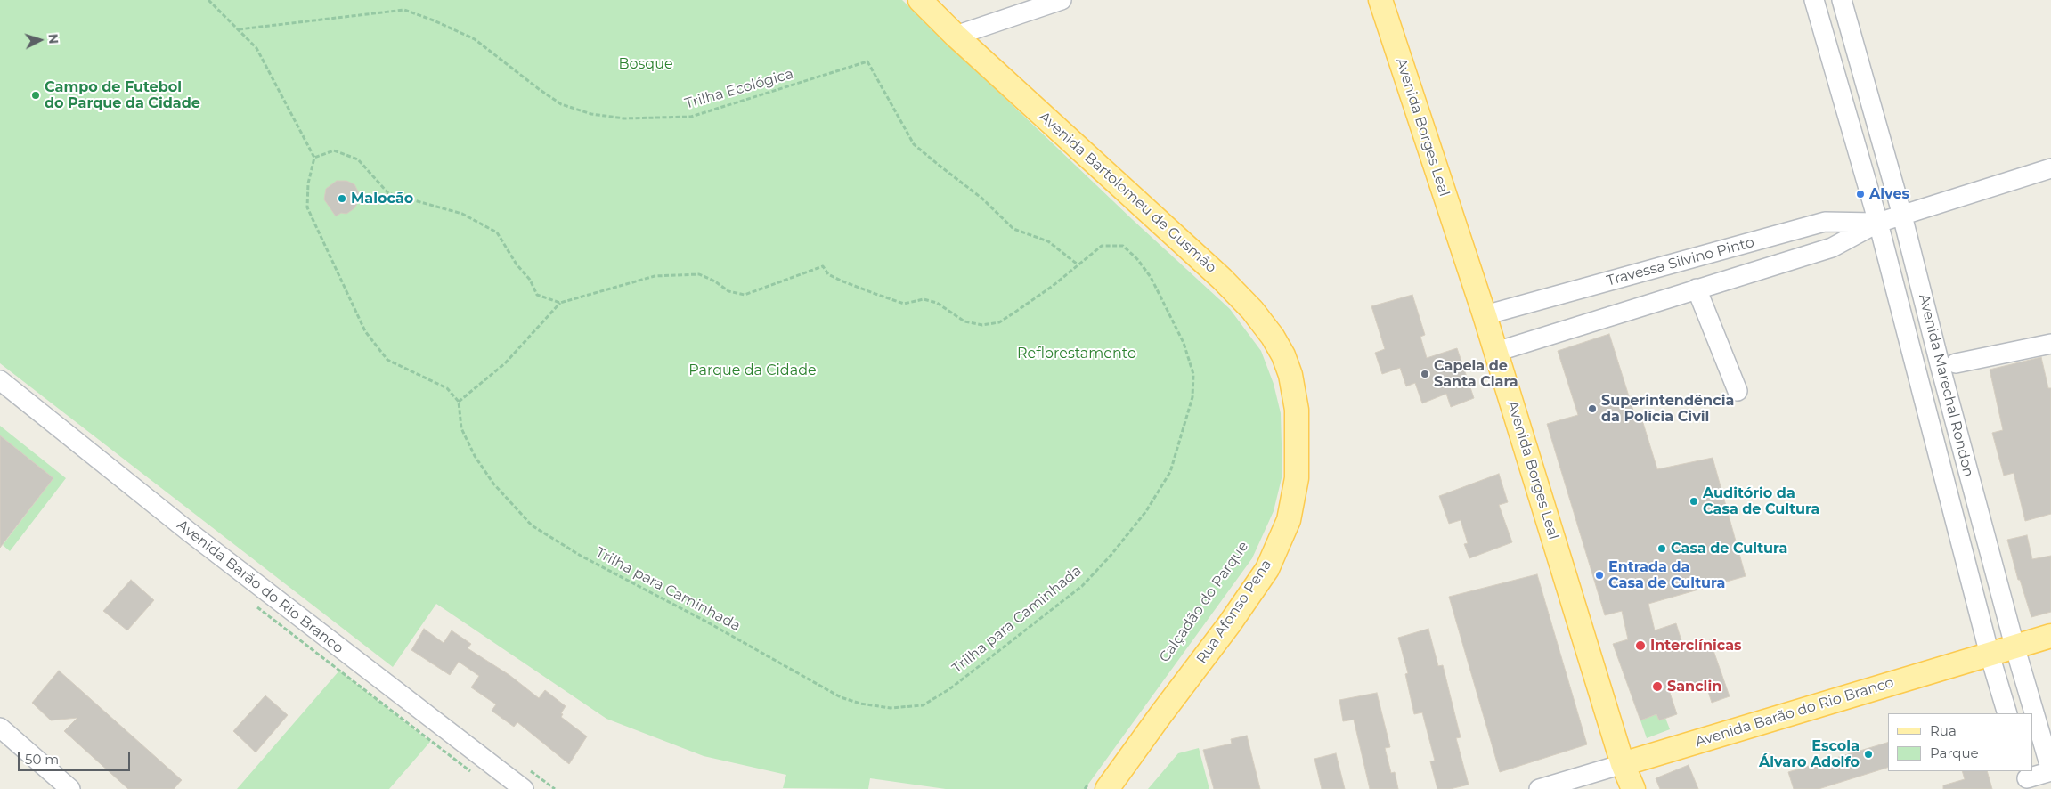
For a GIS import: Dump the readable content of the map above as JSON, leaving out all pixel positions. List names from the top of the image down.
{
  "streets": {
    "main road": [
      "Avenida Borges Leal",
      "Avenida Bartolomeu de Gusmão",
      "Avenida Barão do Rio Branco",
      "Rua Afonso Pena"
    ],
    "street": ["Travessa Silvino Pinto", "Avenida Marechal Rondon"],
    "path": ["Trilha Ecológica", "Trilha para Caminhada"]
  },
  "crossings": [
    ["Trilha Ecológica", "Trilha para Caminhada"],
    ["Avenida Borges Leal", "Travessa Silvino Pinto"],
    ["Avenida Borges Leal", "Avenida Barão do Rio Branco"],
    ["Avenida Bartolomeu de Gusmão", "Rua Afonso Pena"],
    ["Travessa Silvino Pinto", "Avenida Marechal Rondon"],
    ["Avenida Marechal Rondon", "Avenida Barão do Rio Branco"]
  ],
  "parks": ["Bosque", "Reflorestamento", "Parque da Cidade"],
  "places": [
    "Campo de Futebol do Parque da Cidade",
    "Alves",
    "Malocão",
    "Capela de Santa Clara",
    "Superintendência da Polícia Civil",
    "Auditório da Casa de Cultura",
    "Casa de Cultura",
    "Entrada da Casa de Cultura",
    "Interclínicas",
    "Sanclin",
    "Escola Álvaro Adolfo"
  ],
  "legend": ["Rua", "Parque"],
  "scale_bar": "50 m",
  "north": "right"
}
